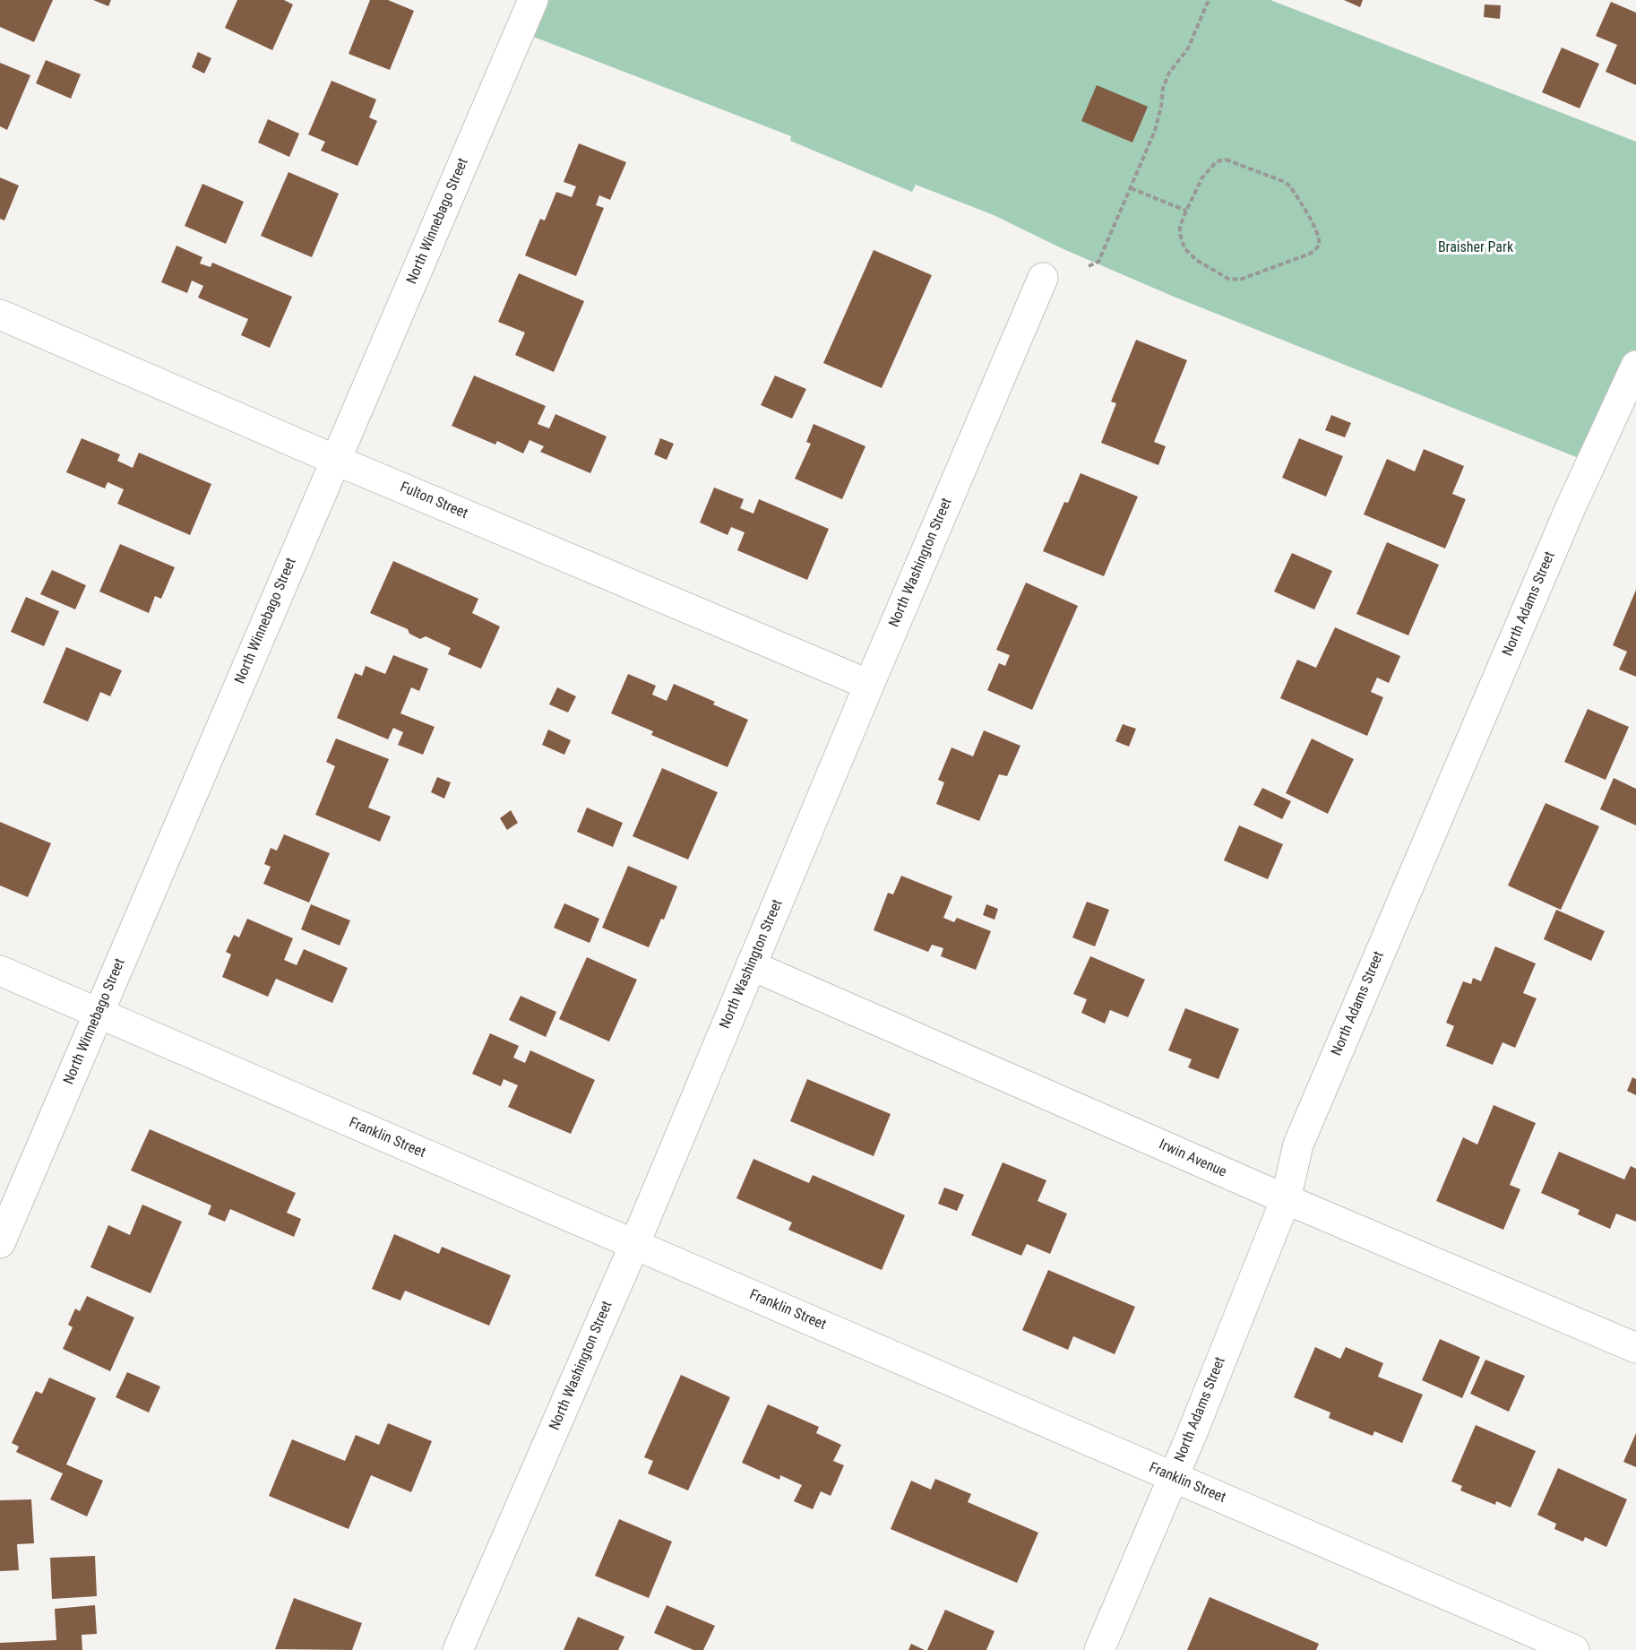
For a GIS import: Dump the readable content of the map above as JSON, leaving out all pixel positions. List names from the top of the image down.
{
  "streets": {
    "street": [
      "North Winnebago Street",
      "Fulton Street",
      "North Washington Street",
      "North Adams Street",
      "Franklin Street",
      "Irwin Avenue"
    ]
  },
  "crossings": [
    ["North Winnebago Street", "Fulton Street"],
    ["North Winnebago Street", "Franklin Street"],
    ["Fulton Street", "North Washington Street"],
    ["North Washington Street", "Franklin Street"],
    ["North Washington Street", "Irwin Avenue"],
    ["North Adams Street", "Franklin Street"],
    ["North Adams Street", "Irwin Avenue"]
  ],
  "parks": ["Braisher Park"]
}
